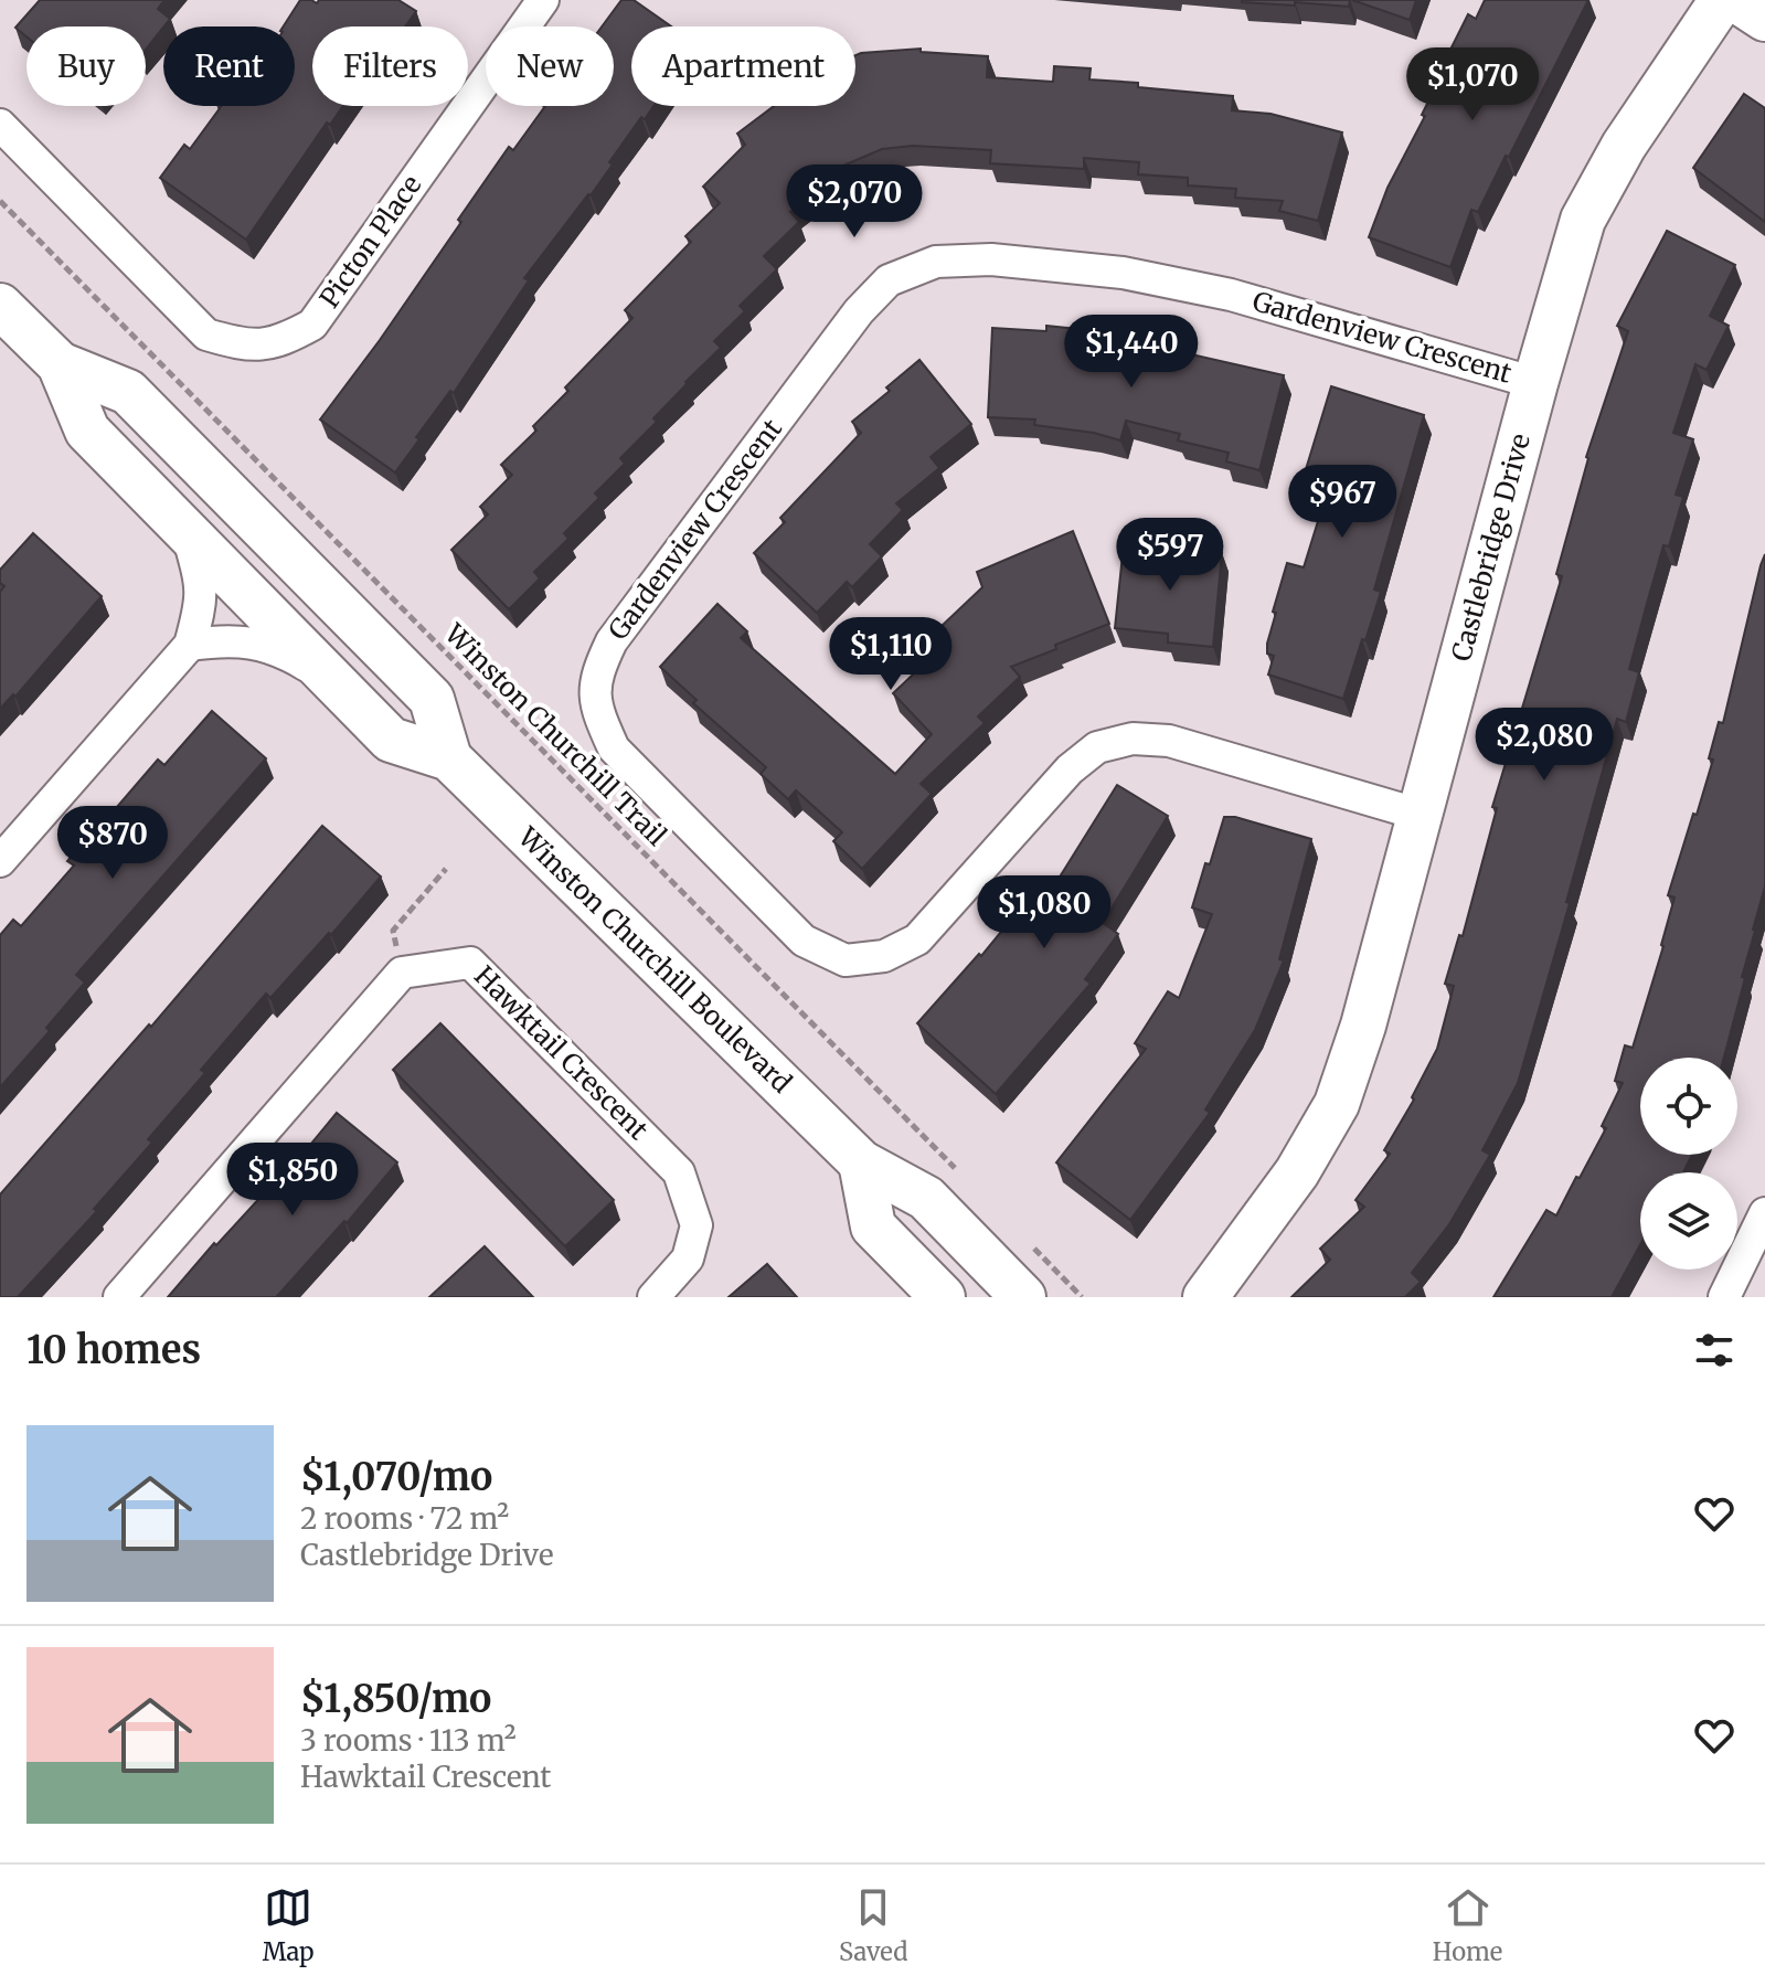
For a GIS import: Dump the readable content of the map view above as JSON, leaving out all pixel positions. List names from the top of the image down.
{
  "streets": {
    "main road": ["Castlebridge Drive", "Winston Churchill Boulevard"],
    "street": ["Picton Place", "Gardenview Crescent", "Hawktail Crescent"],
    "path": ["Winston Churchill Trail"]
  },
  "crossings": [
    ["Gardenview Crescent", "Castlebridge Drive"]
  ],
  "page": {
    "chip": [
      "Buy",
      "Rent",
      "Filters",
      "New",
      "Apartment"
    ],
    "price": [
      "$1,070",
      "$2,070",
      "$1,440",
      "$967",
      "$597",
      "$1,110",
      "$2,080",
      "$870",
      "$1,080",
      "$1,850"
    ],
    "heading": "10 homes",
    "list": [
      {
        "name": "$1,070/mo",
        "note": "2 rooms · 72 m² · Castlebridge Drive"
      },
      {
        "name": "$1,850/mo",
        "note": "3 rooms · 113 m² · Hawktail Crescent"
      }
    ],
    "tabs": ["Map", "Saved", "Home"]
  }
}
